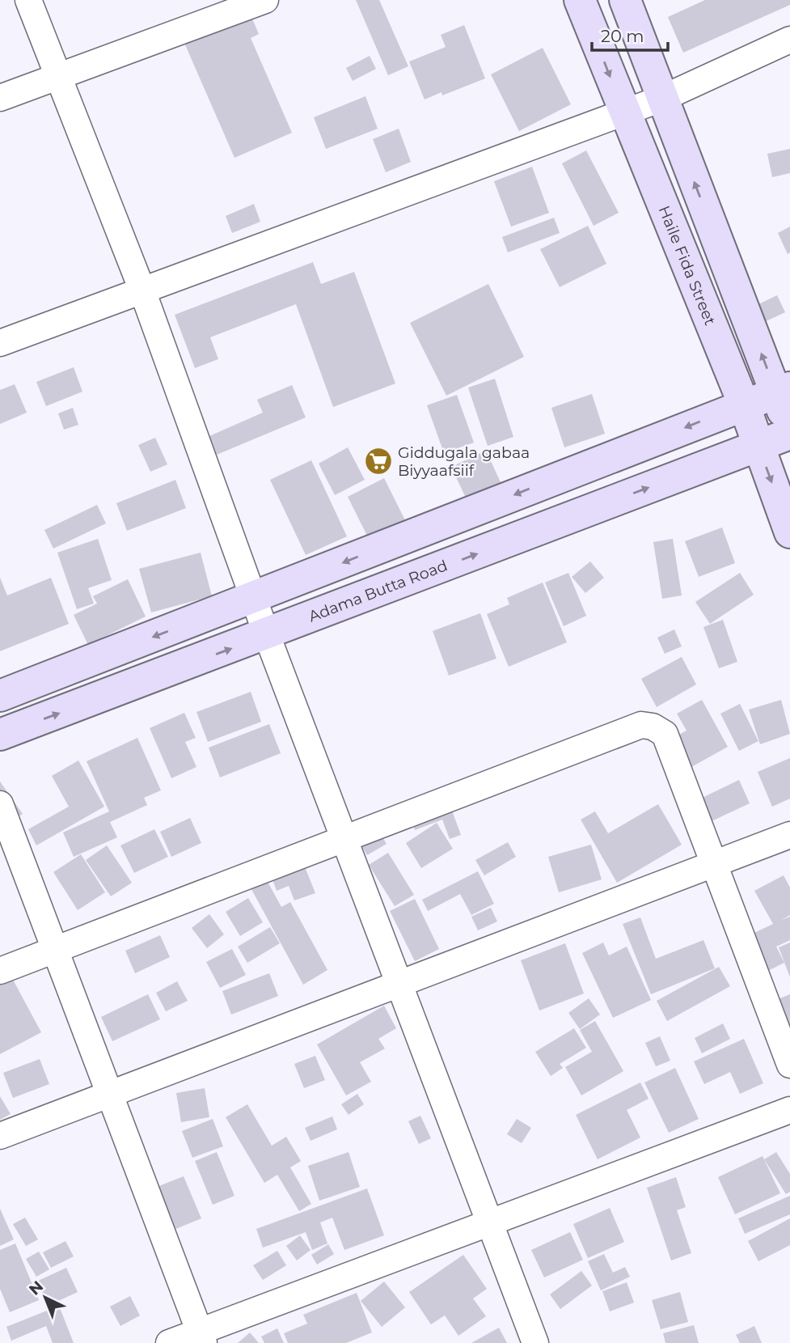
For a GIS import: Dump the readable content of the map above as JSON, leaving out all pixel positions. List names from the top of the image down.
{
  "streets": {
    "street": ["Haile Fida Street", "Adama Butta Road"]
  },
  "crossings": [
    ["Haile Fida Street", "Adama Butta Road"]
  ],
  "places": {
    "supermarket": ["Giddugala gabaa Biyyaafsiif"]
  },
  "scale_bar": "20 m",
  "north": "top left"
}
